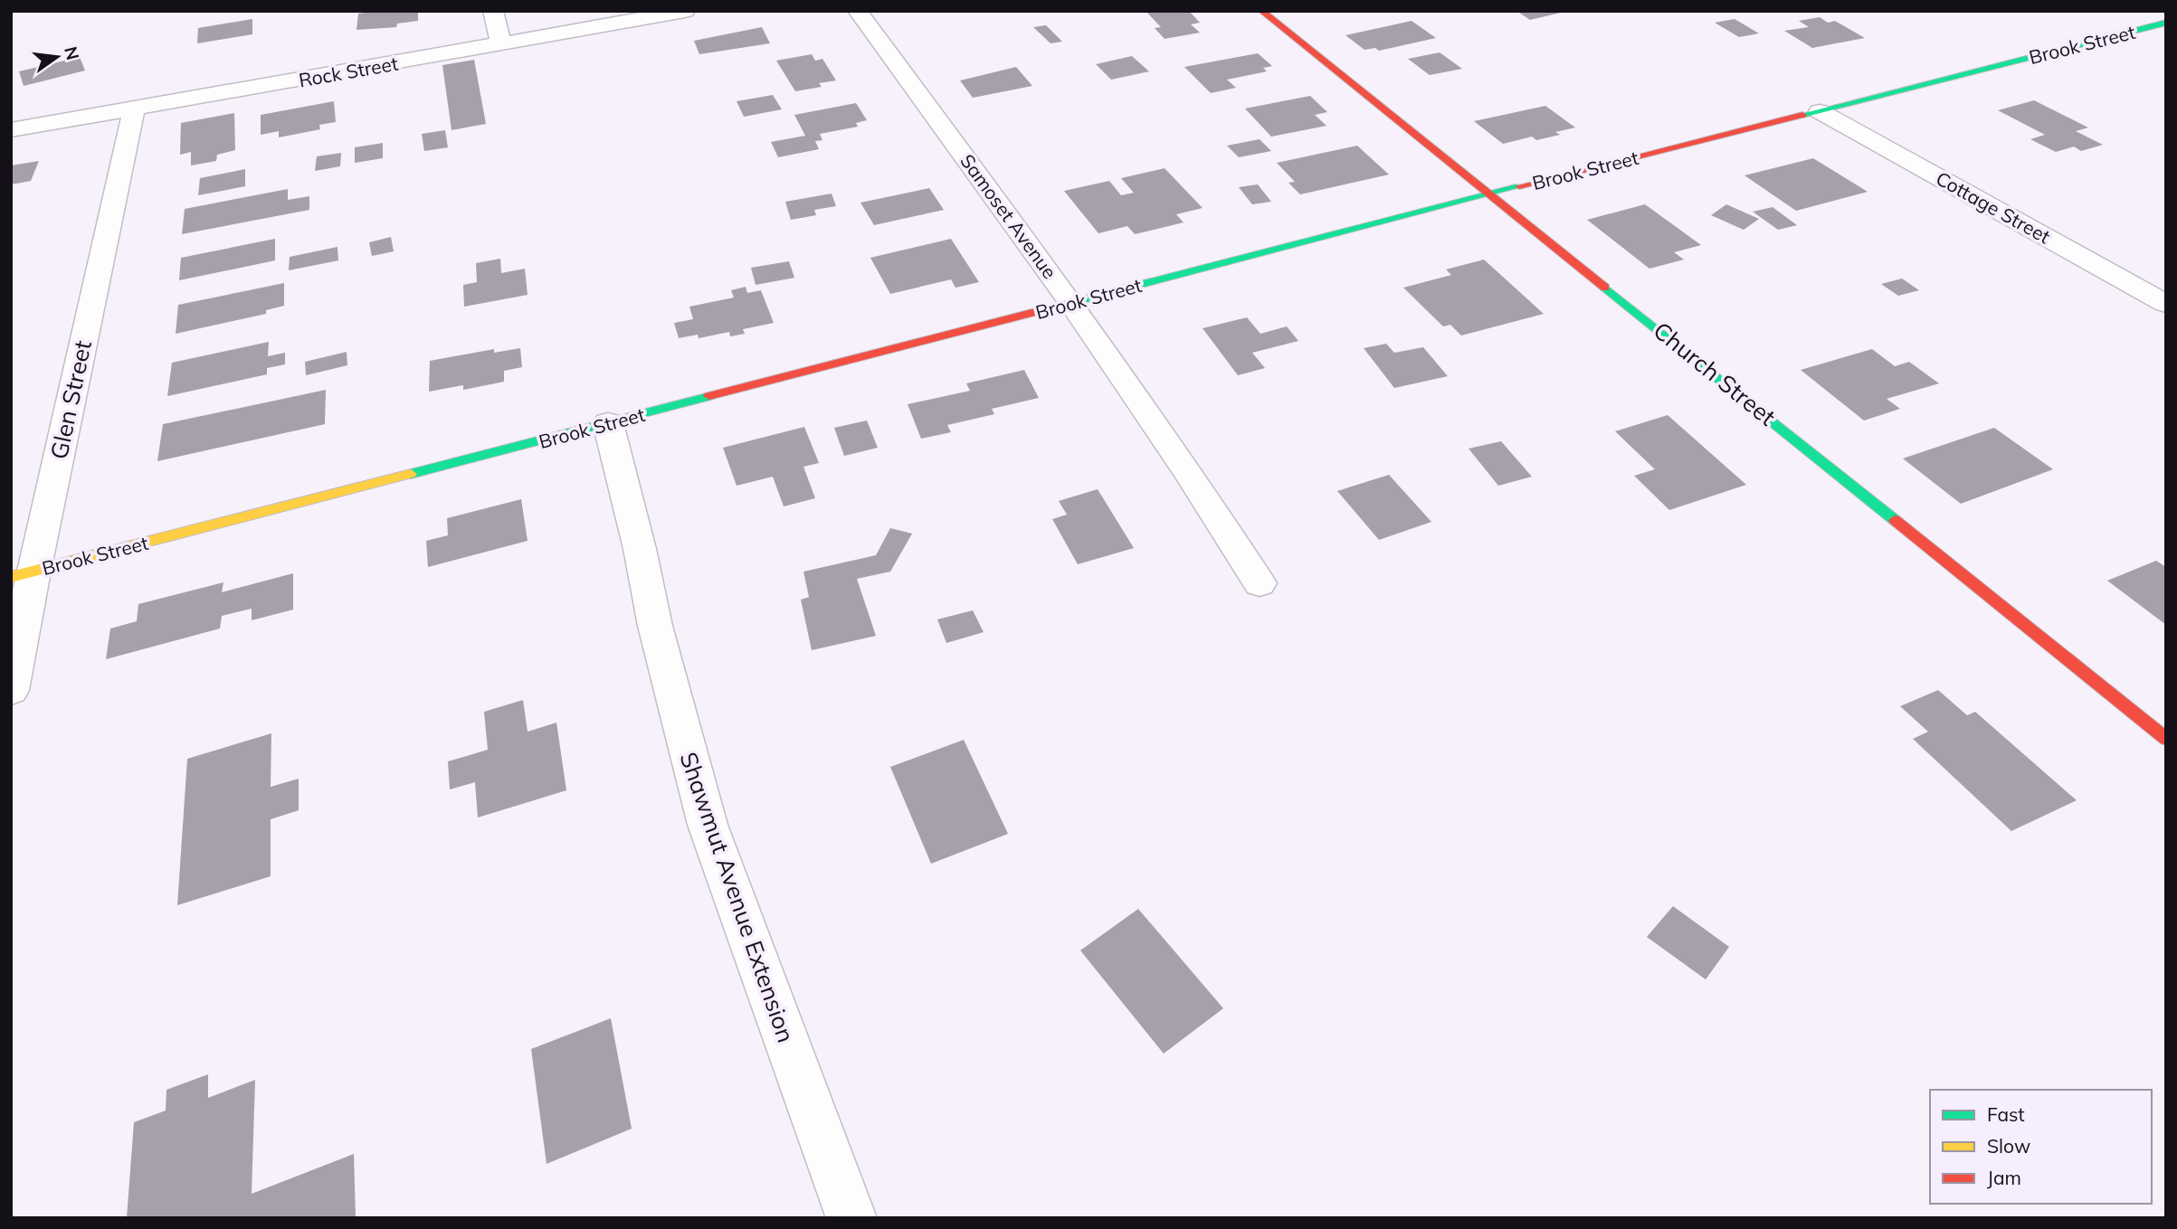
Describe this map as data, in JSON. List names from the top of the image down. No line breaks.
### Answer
{"streets":{"street":["Brook Street","Rock Street","Cottage Street","Samoset Avenue","Church Street","Glen Street","Shawmut Avenue Extension"]},"crossings":[["Brook Street","Cottage Street"],["Brook Street","Samoset Avenue"],["Brook Street","Church Street"],["Brook Street","Glen Street"],["Brook Street","Shawmut Avenue Extension"],["Rock Street","Glen Street"]],"legend":["Fast","Slow","Jam"],"north":"right"}
